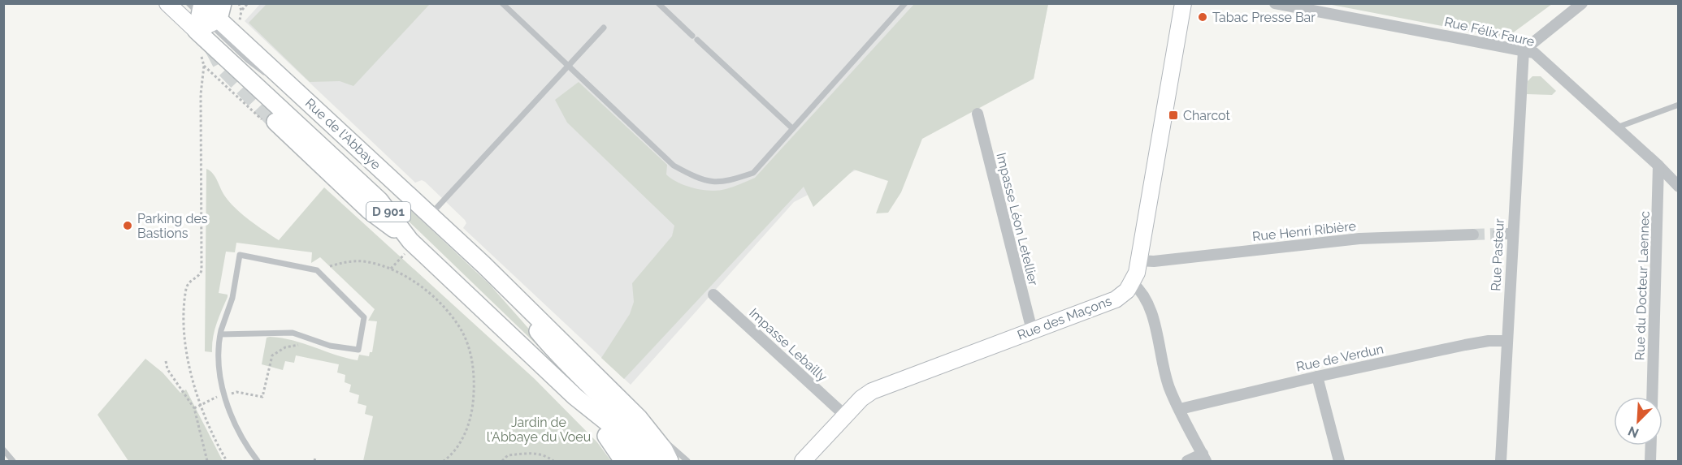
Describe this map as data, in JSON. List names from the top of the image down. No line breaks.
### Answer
{"streets":{"main road":["Rue de l'Abbaye","D 901","Rue des Maçons"],"street":["Rue Félix Faure","Impasse Léon Letellier","Rue Henri Ribière","Rue Pasteur","Rue du Docteur Laennec","Impasse Lebailly","Rue de Verdun"]},"crossings":[["Rue Félix Faure","Rue Pasteur"],["Rue Félix Faure","Rue du Docteur Laennec"],["Impasse Léon Letellier","Rue des Maçons"],["Rue Pasteur","Rue de Verdun"],["Rue des Maçons","Impasse Lebailly"]],"parks":["Jardin de l'Abbaye du Voeu"],"places":{"other":["Tabac Presse Bar","Parking des Bastions"],"transit":["Charcot"]},"north":"bottom left"}
